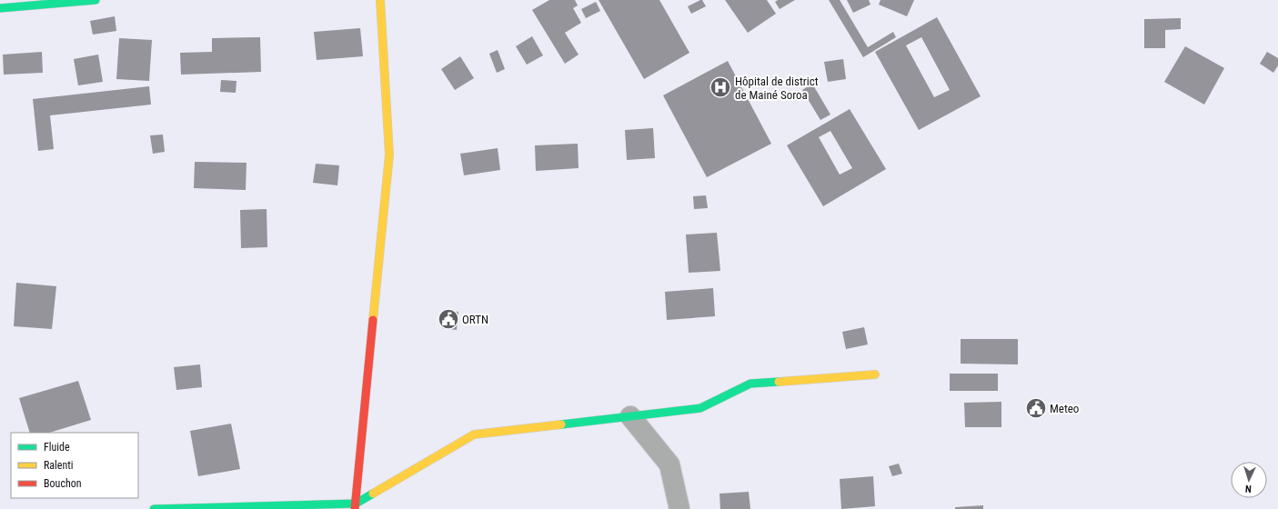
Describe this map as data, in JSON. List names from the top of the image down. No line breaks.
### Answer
{"places":{"hospital":["Hôpital de district de Mainé Soroa"],"public building":["ORTN","Meteo"]},"legend":["Fluide","Ralenti","Bouchon"],"north":"bottom"}
